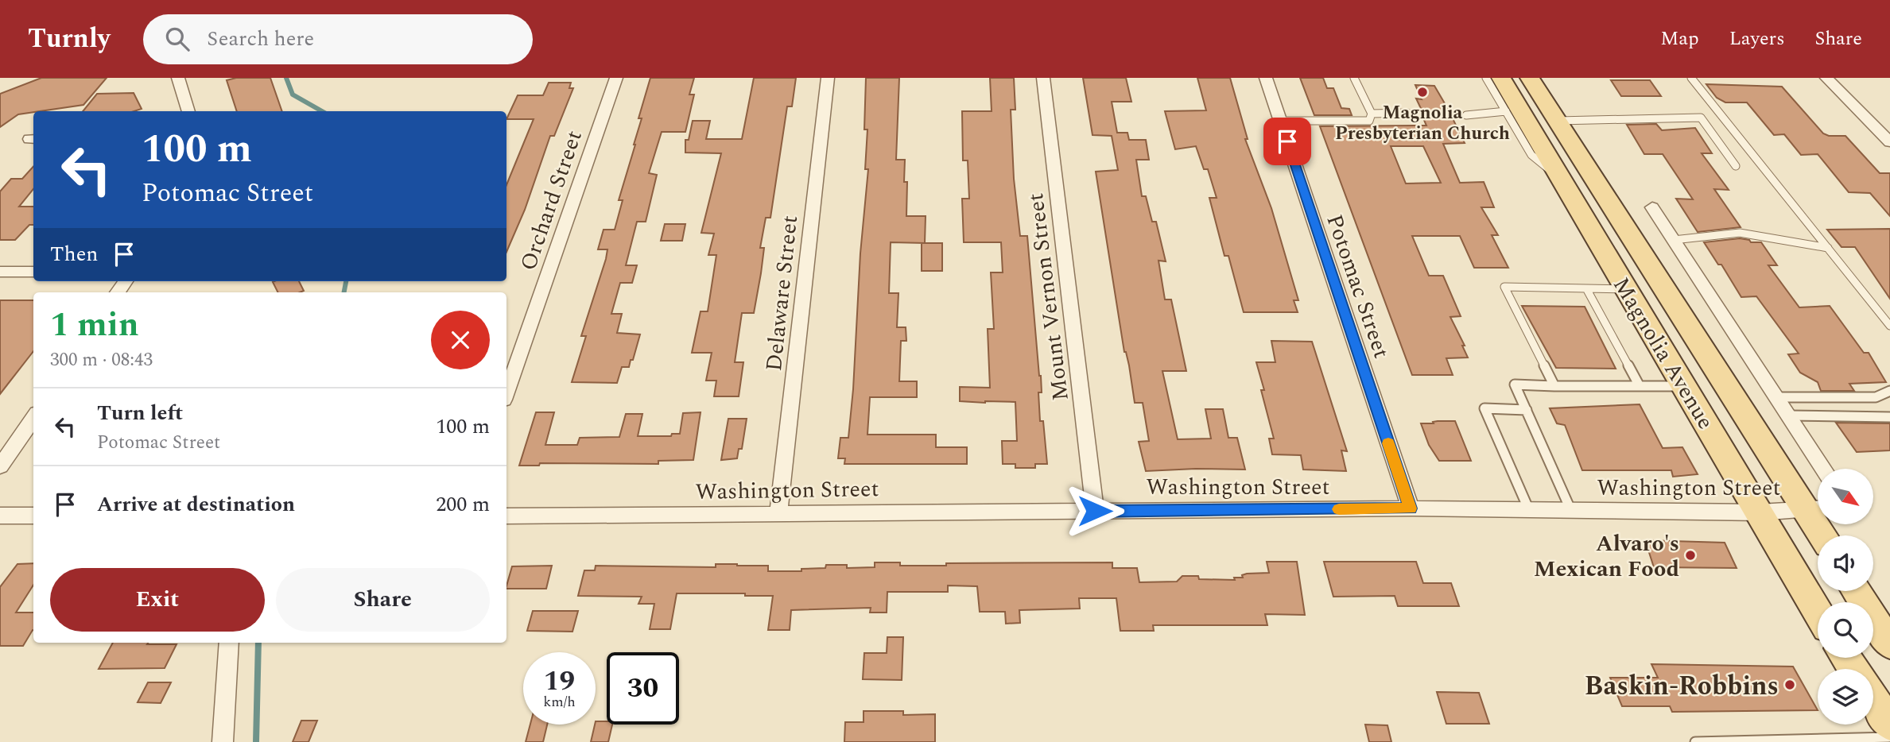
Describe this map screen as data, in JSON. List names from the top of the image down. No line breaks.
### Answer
{"streets":{"main road":["Magnolia Avenue"],"street":["Orchard Street","Potomac Street","Delaware Street","Mount Vernon Street","Washington Street"]},"crossings":[["Potomac Street","Washington Street"],["Delaware Street","Washington Street"],["Mount Vernon Street","Washington Street"],["Magnolia Avenue","Washington Street"]],"places":["Magnolia Presbyterian Church","Alvaro's Mexican Food","Baskin-Robbins"],"north":"bottom right","page":{"header":"Turnly","search":"Search here","nav":["Map","Layers","Share"],"turn":["100 m","Potomac Street"],"then":"Then","heading":["1 min","300 m · 08:43"],"list":[{"name":"Turn left","note":"Potomac Street","value":"100 m"},{"name":"Arrive at destination","value":"200 m"}],"buttons":["Exit","Share"],"speed":"19 km/h","limit":"30"}}
